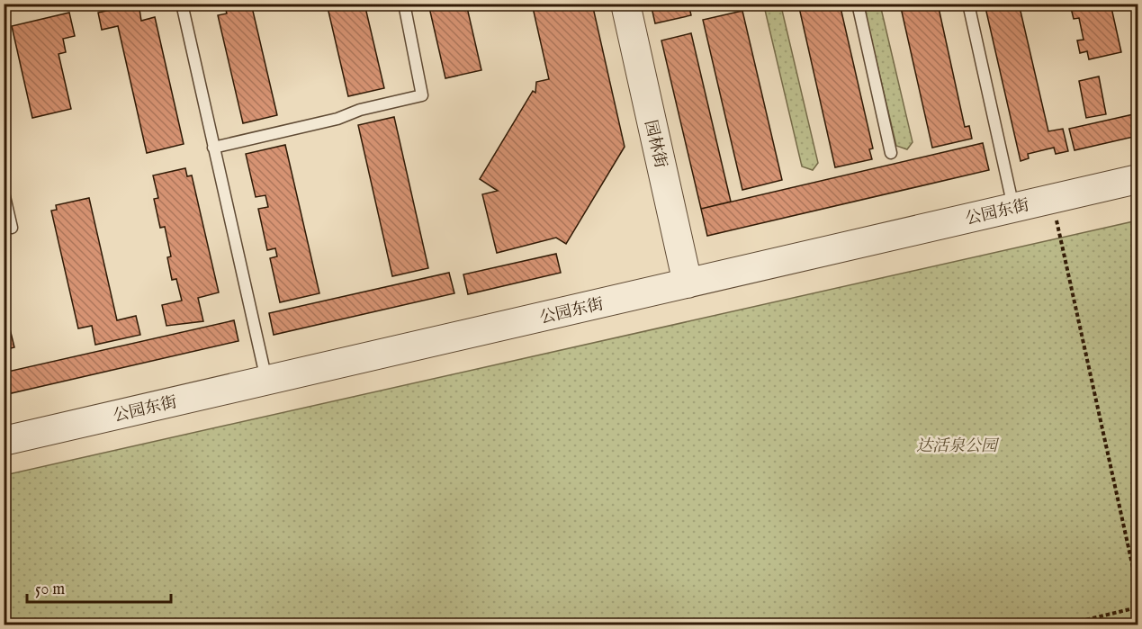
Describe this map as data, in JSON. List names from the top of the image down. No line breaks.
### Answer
{"streets":{"street":["园林街","公园东街"]},"crossings":[["园林街","公园东街"]],"parks":["达活泉公园"],"scale_bar":"50 m"}
